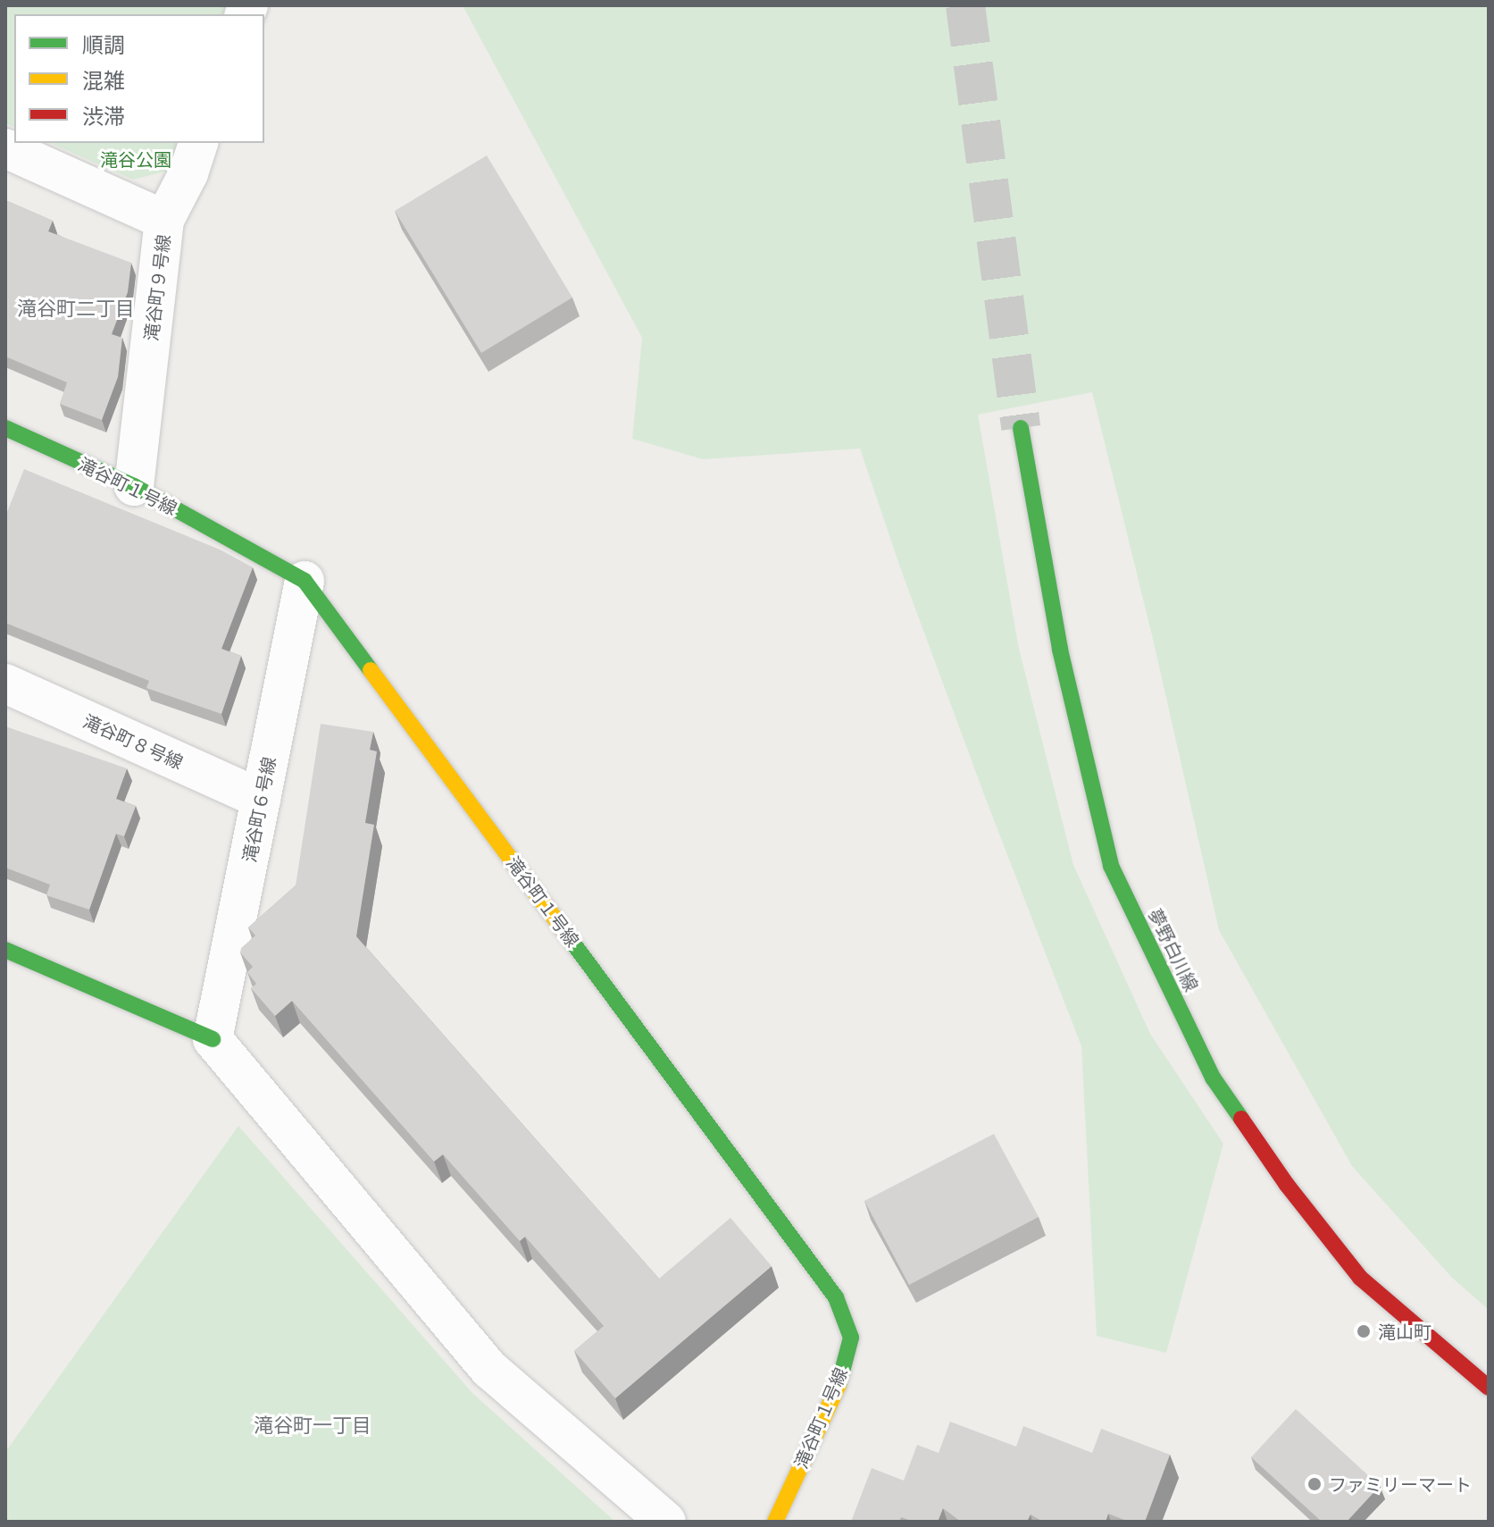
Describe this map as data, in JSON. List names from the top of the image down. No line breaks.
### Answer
{"streets":{"street":["滝谷町９号線","滝谷町１号線","滝谷町８号線","滝谷町６号線","夢野白川線"]},"crossings":[["滝谷町９号線","滝谷町１号線"],["滝谷町１号線","滝谷町６号線"],["滝谷町８号線","滝谷町６号線"]],"districts":["滝谷町二丁目","滝谷町一丁目"],"parks":["滝谷公園"],"places":["滝山町","ファミリーマート"],"legend":["順調","混雑","渋滞"]}
